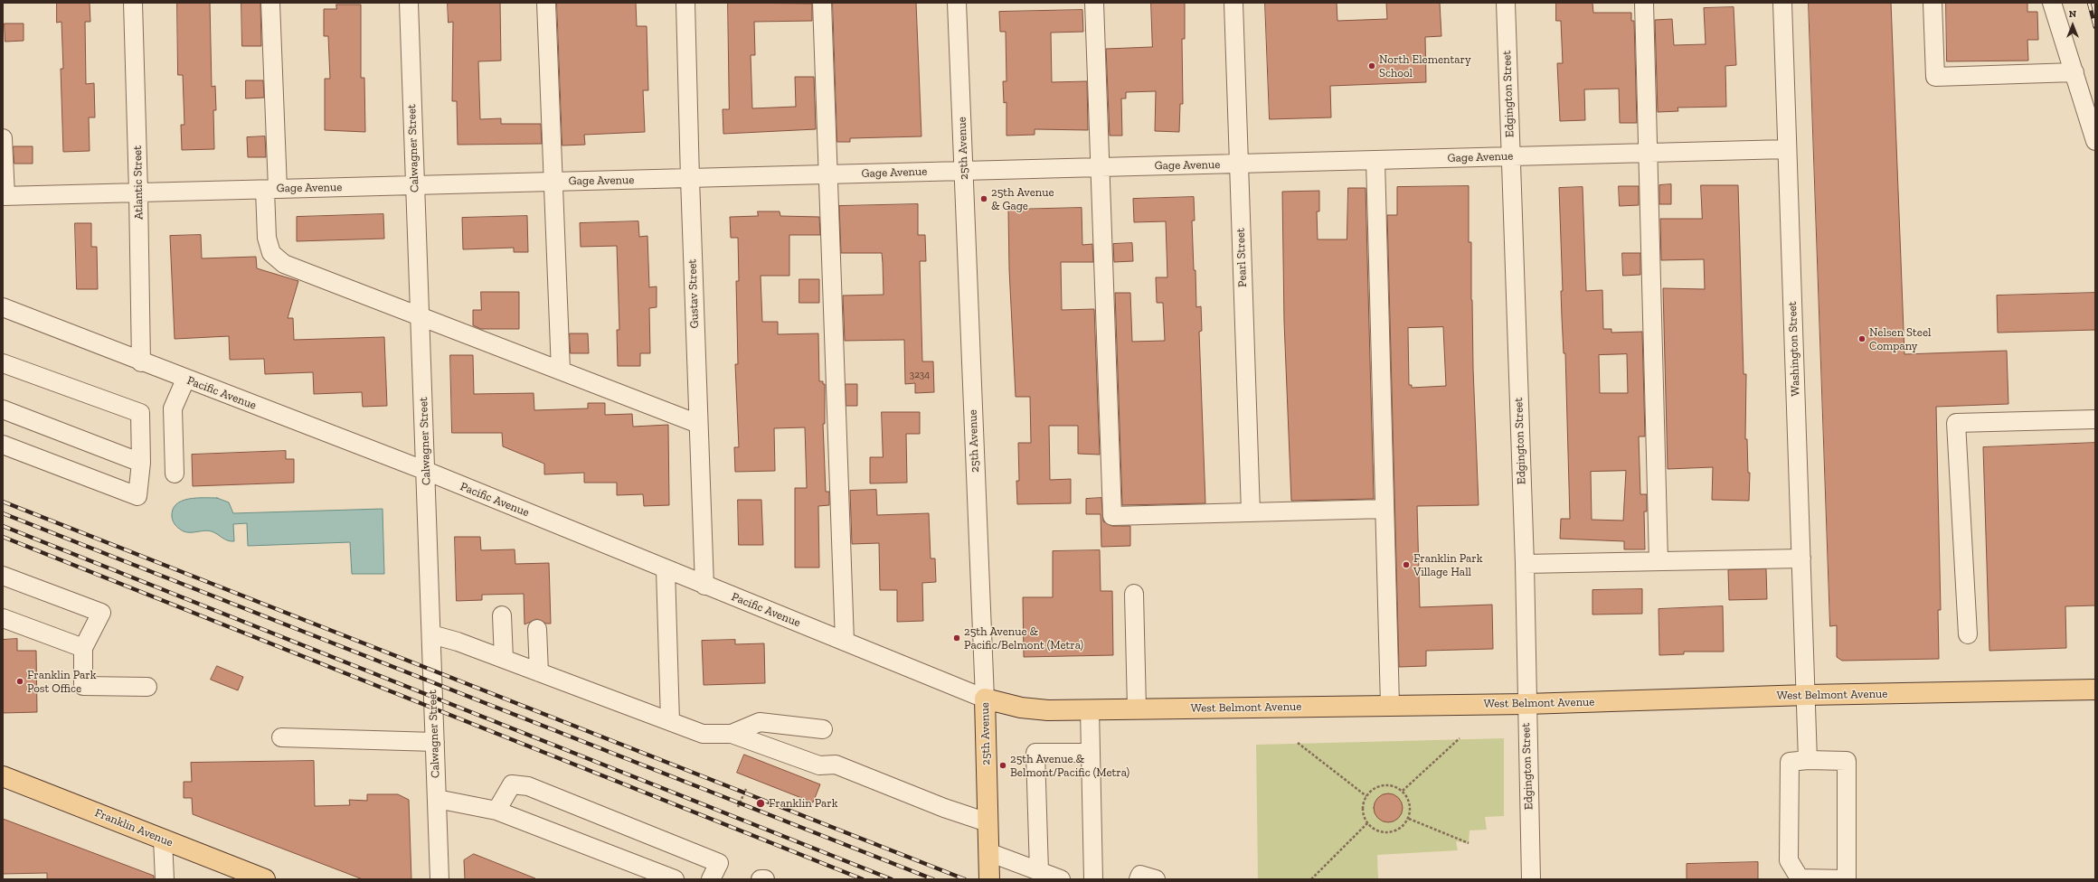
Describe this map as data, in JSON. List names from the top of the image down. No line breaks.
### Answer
{"streets":{"main road":["25th Avenue","West Belmont Avenue","Franklin Avenue"],"street":["Edgington Street","Calwagner Street","Gage Avenue","Atlantic Street","Pearl Street","Gustav Street","Washington Street","Pacific Avenue"]},"crossings":[["Edgington Street","Gage Avenue"],["Edgington Street","West Belmont Avenue"],["Calwagner Street","Gage Avenue"],["Calwagner Street","Pacific Avenue"],["25th Avenue","Gage Avenue"],["25th Avenue","Pacific Avenue"],["25th Avenue","West Belmont Avenue"],["Gage Avenue","Atlantic Street"],["Gage Avenue","Pearl Street"],["Gage Avenue","Gustav Street"],["Gage Avenue","Washington Street"],["Atlantic Street","Pacific Avenue"],["Gustav Street","Pacific Avenue"],["Washington Street","West Belmont Avenue"],["Pacific Avenue","West Belmont Avenue"]],"places":["North Elementary School","25th Avenue & Gage","Nelsen Steel Company","Franklin Park Village Hall","25th Avenue & Pacific/Belmont (Metra)","Franklin Park Post Office","25th Avenue & Belmont/Pacific (Metra)","Franklin Park"],"house_numbers":["3234"],"north":"top"}
